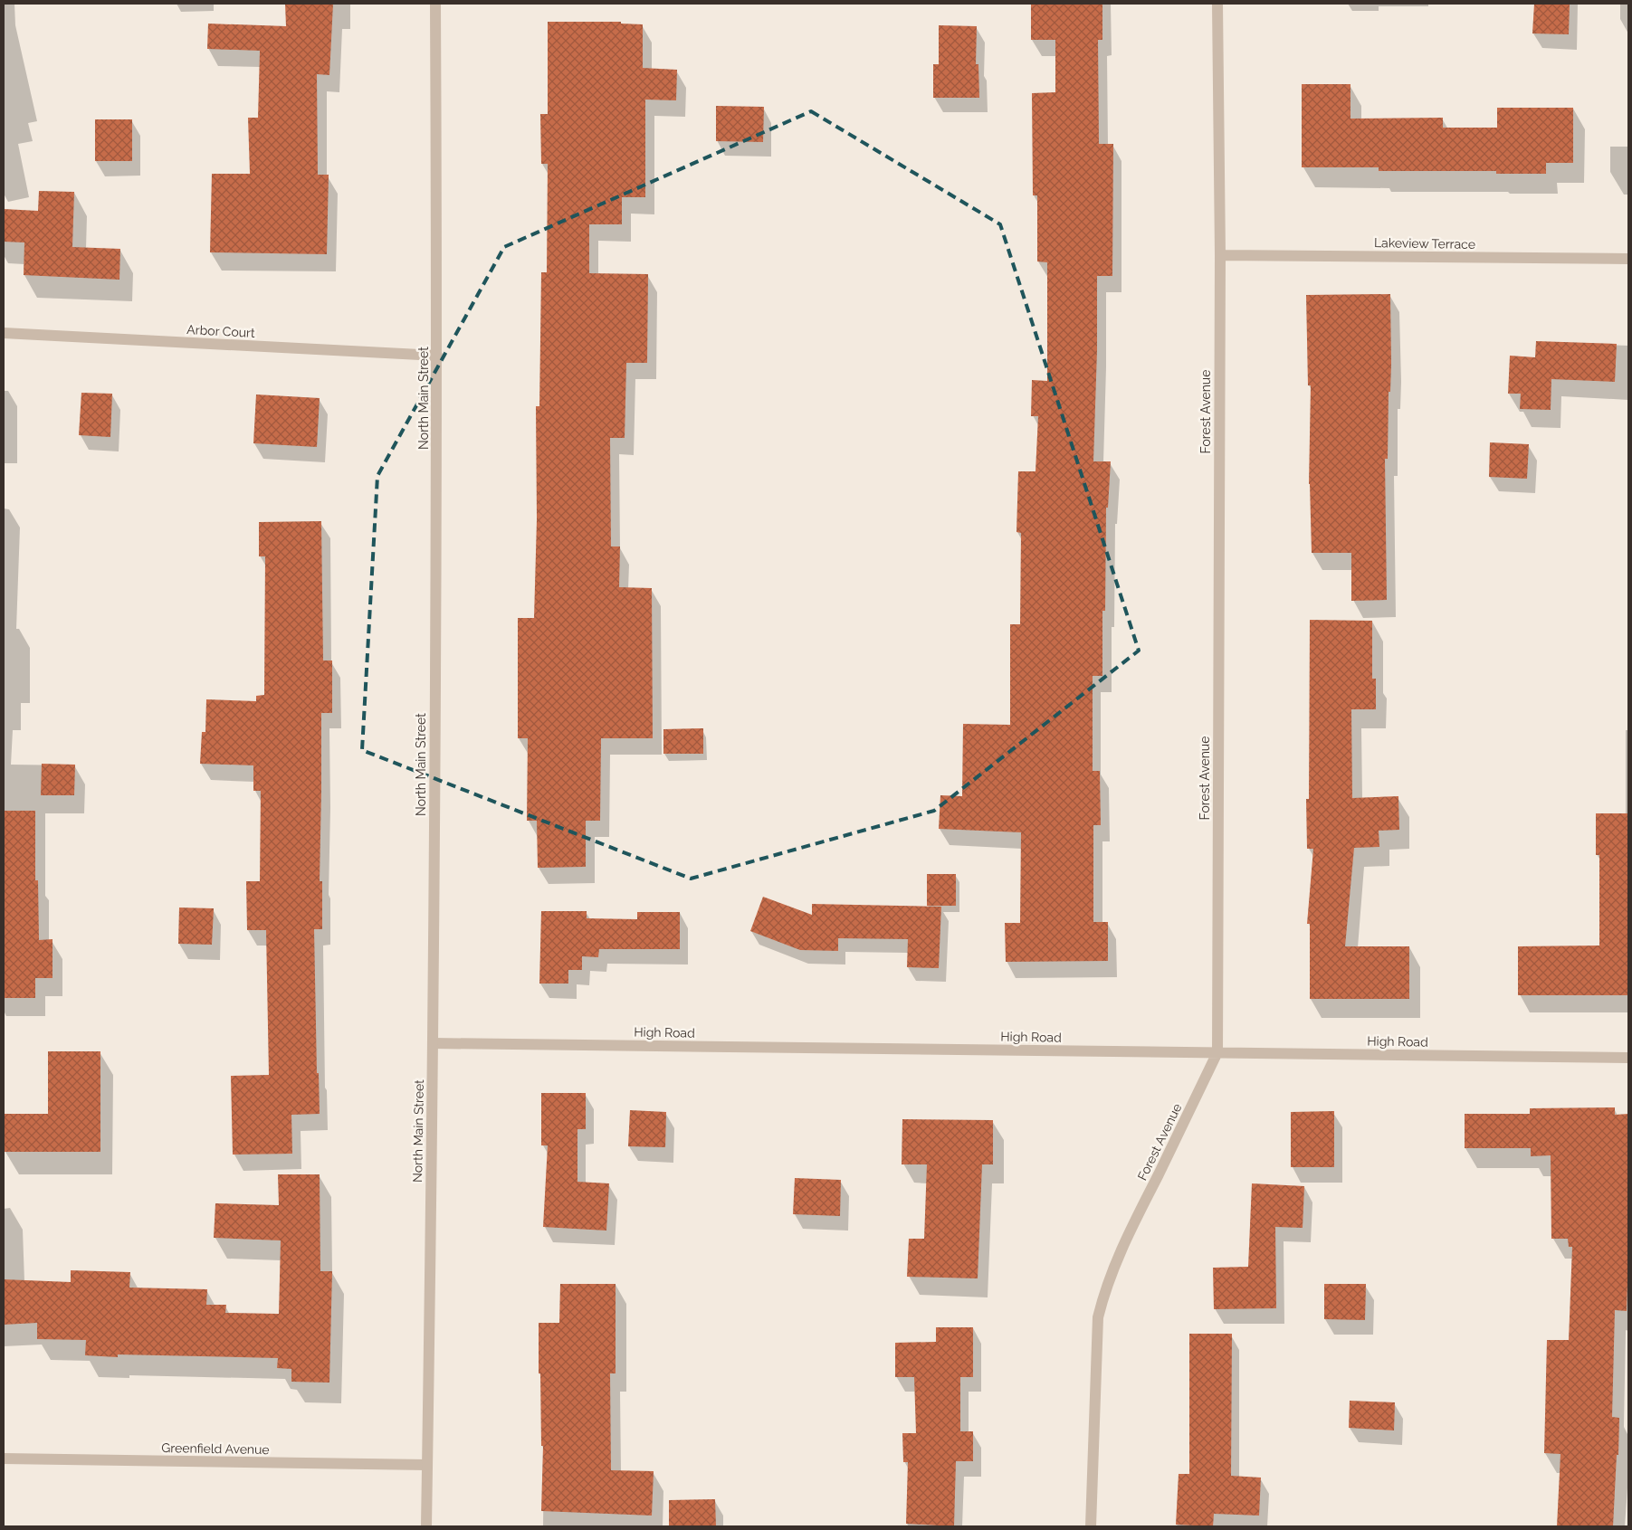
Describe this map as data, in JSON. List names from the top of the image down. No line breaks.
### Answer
{"streets":{"street":["Lakeview Terrace","Arbor Court","North Main Street","Forest Avenue","High Road","Greenfield Avenue"]},"crossings":[["Lakeview Terrace","Forest Avenue"],["Arbor Court","North Main Street"],["North Main Street","High Road"],["North Main Street","Greenfield Avenue"],["Forest Avenue","High Road"]]}
